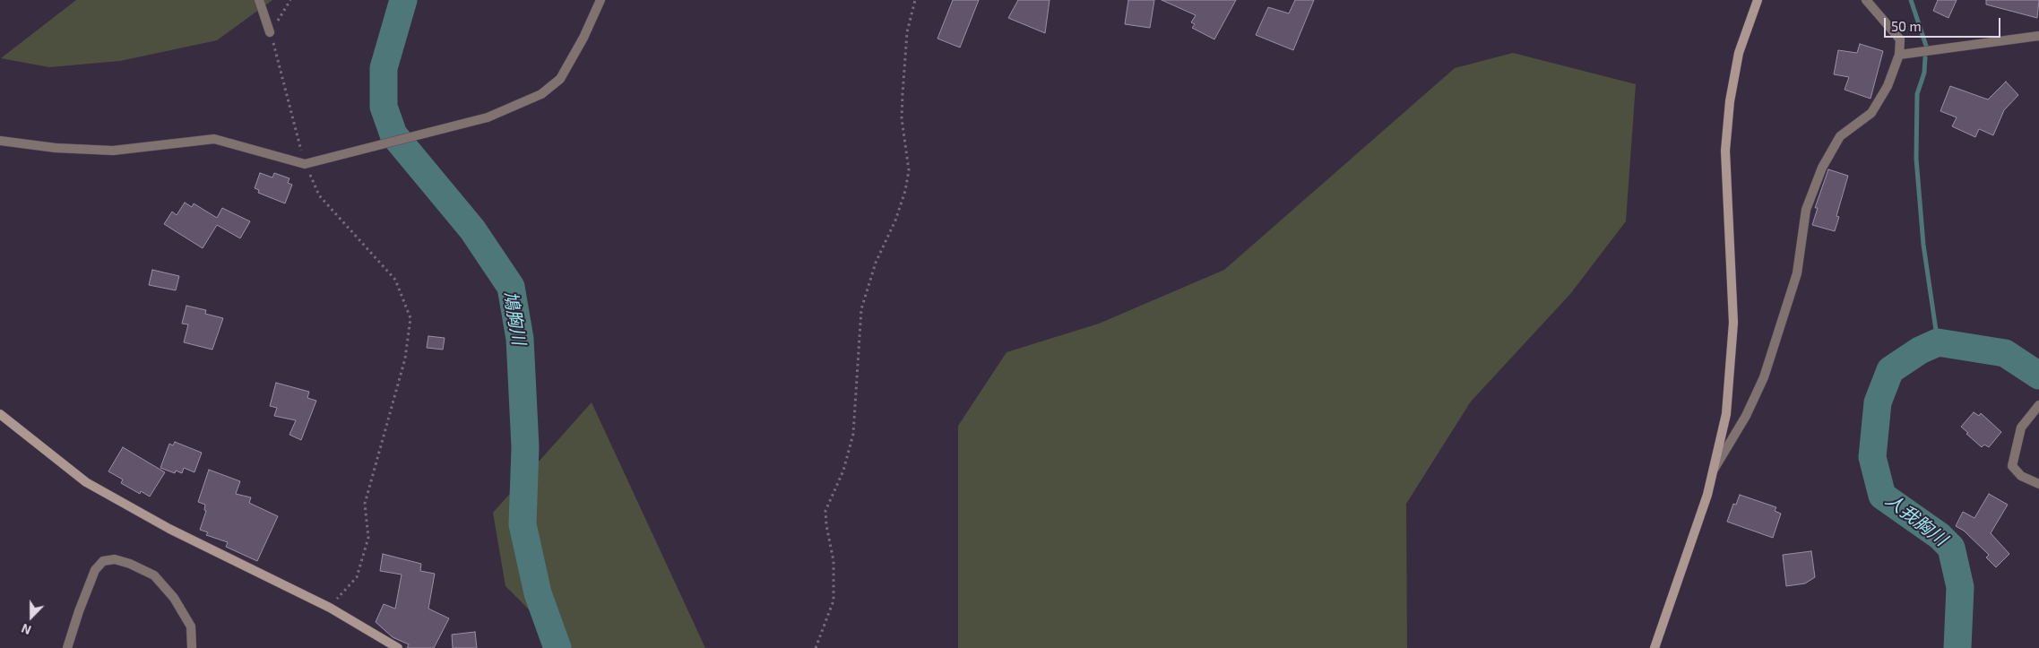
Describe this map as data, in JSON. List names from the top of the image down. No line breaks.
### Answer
{"water":["鳩胸川","人我胸川"],"scale_bar":"50 m","north":"bottom"}
